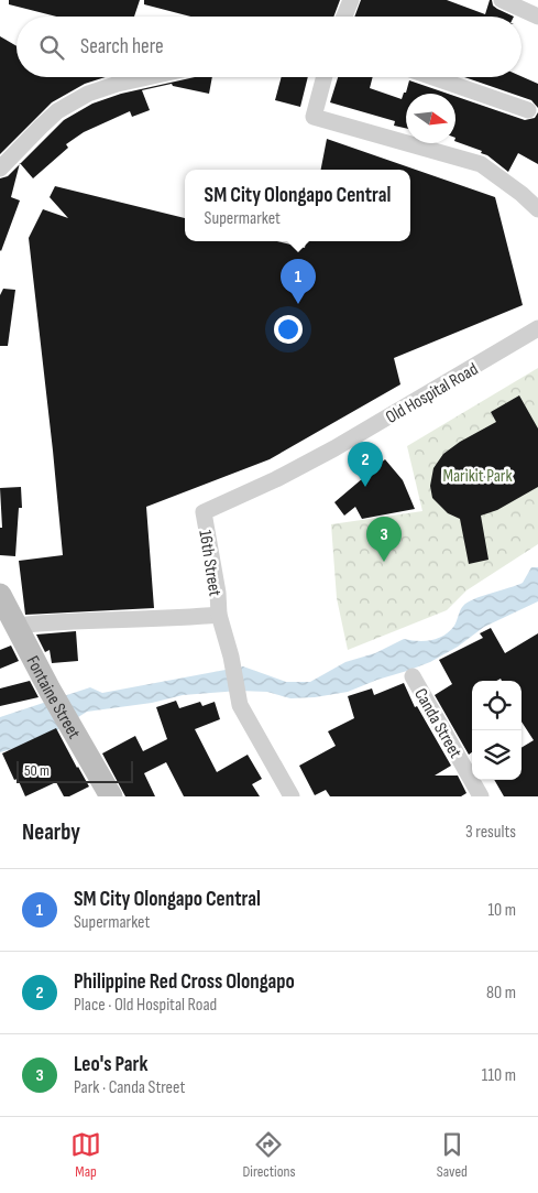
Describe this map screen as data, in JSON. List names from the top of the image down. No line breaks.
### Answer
{"streets":{"street":["Old Hospital Road","16th Street","Fontaine Street","Canda Street"]},"crossings":[["Old Hospital Road","16th Street"]],"parks":["Marikit Park"],"scale_bar":"50 m","north":"right","page":{"search":"Search here","popup":["SM City Olongapo Central","Supermarket"],"pins":["1","2","3"],"scale":"50 m","heading":["Nearby","3 results"],"list":[{"mark":"1","name":"SM City Olongapo Central","note":"Supermarket","value":"10 m"},{"mark":"2","name":"Philippine Red Cross Olongapo","note":"Place · Old Hospital Road","value":"80 m"},{"mark":"3","name":"Leo's Park","note":"Park · Canda Street","value":"110 m"}],"nav":["Map","Directions","Saved"]}}
